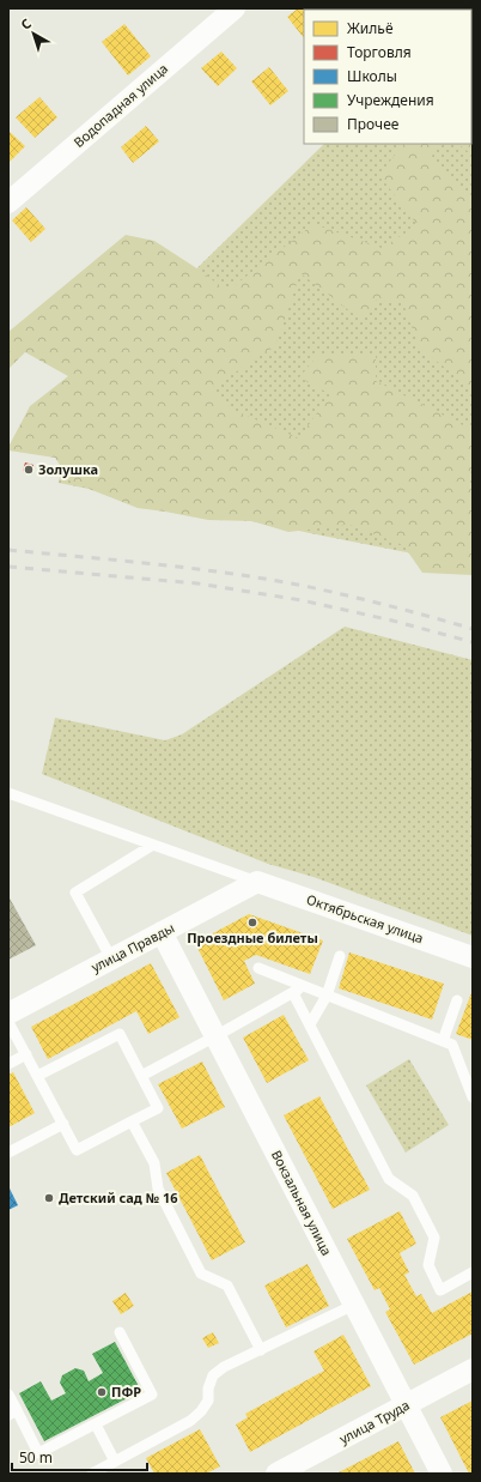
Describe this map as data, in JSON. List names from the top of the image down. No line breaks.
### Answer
{"streets":{"street":["Водопадная улица","Октябрьская улица","улица Правды","Вокзальная улица","улица Труда"]},"crossings":[["Октябрьская улица","улица Правды"],["улица Правды","Вокзальная улица"],["Вокзальная улица","улица Труда"]],"places":["Золушка","Проездные билеты","Детский сад № 16","ПФР"],"legend":["Жильё","Торговля","Школы","Учреждения","Прочее"],"scale_bar":"50 m","north":"top left"}
